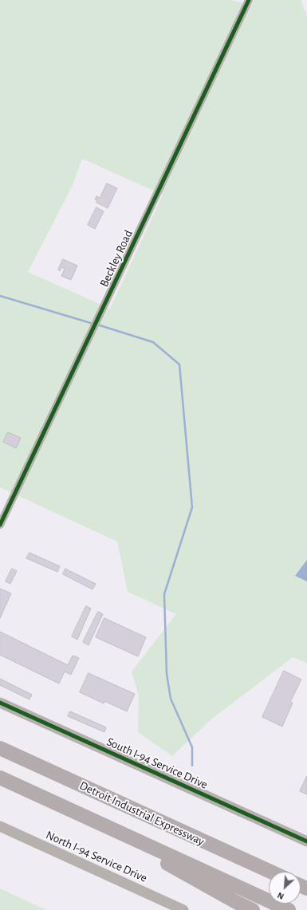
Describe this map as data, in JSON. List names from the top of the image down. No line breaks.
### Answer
{"streets":{"highway":["Detroit Industrial Expressway"],"street":["Beckley Road","South I-94 Service Drive","North I-94 Service Drive"]},"north":"bottom left"}
